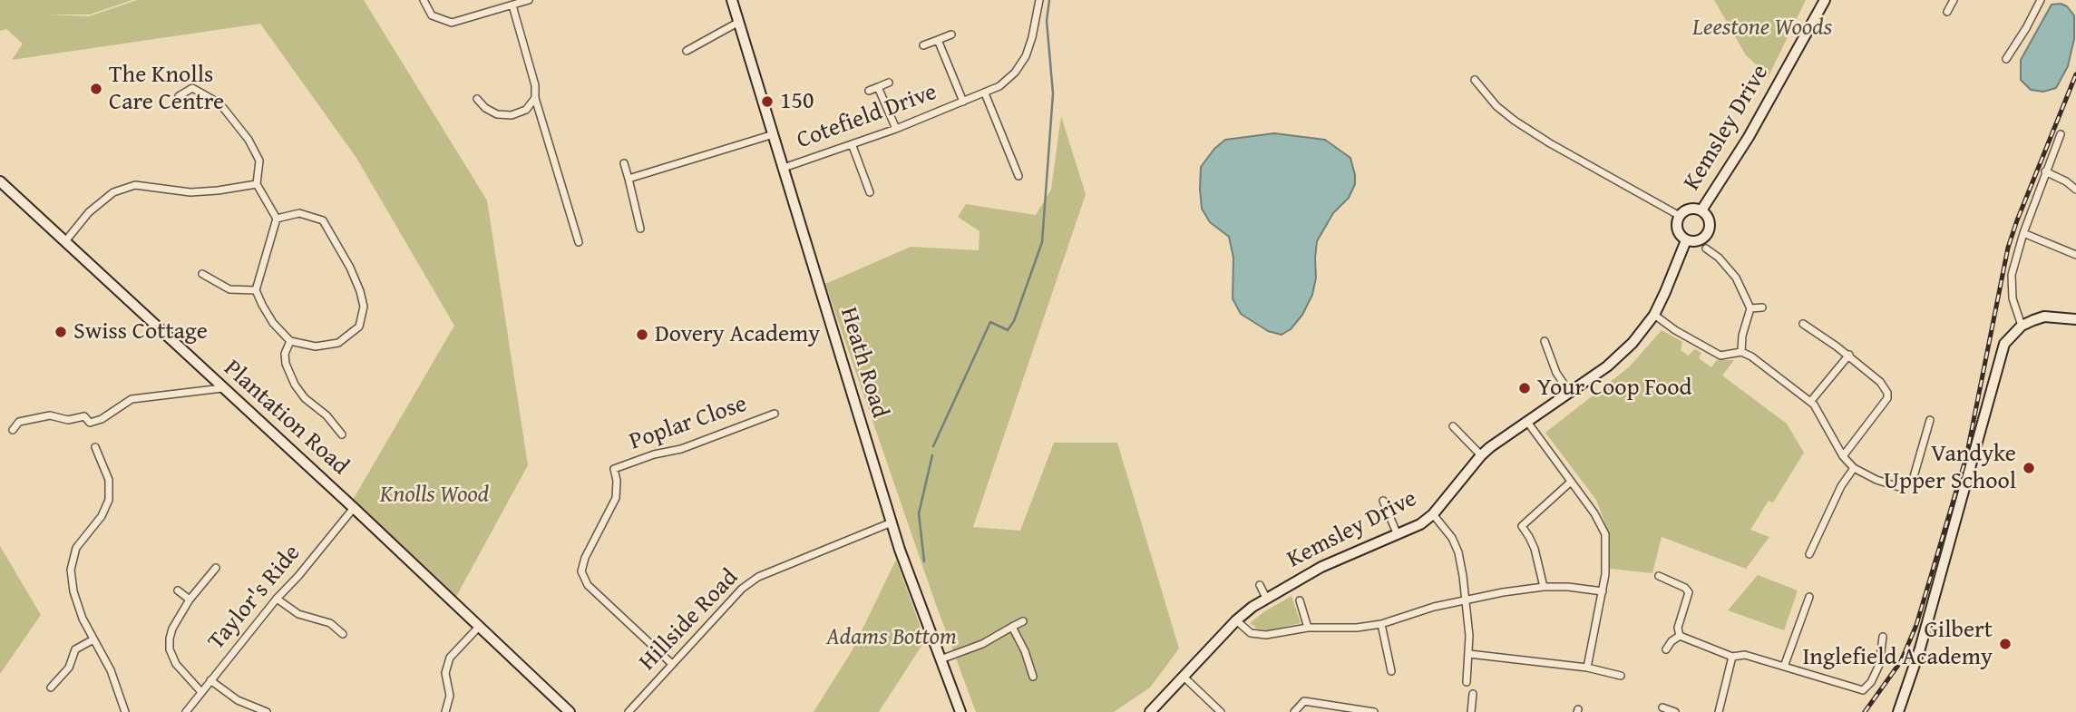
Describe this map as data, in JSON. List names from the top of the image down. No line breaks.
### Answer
{"streets":{"street":["Cotefield Drive","Kemsley Drive","Heath Road","Plantation Road","Poplar Close","Taylor's Ride","Hillside Road"]},"crossings":[["Cotefield Drive","Heath Road"],["Heath Road","Hillside Road"],["Plantation Road","Taylor's Ride"],["Poplar Close","Hillside Road"]],"parks":["Leestone Woods","Knolls Wood","Adams Bottom"],"places":["The Knolls Care Centre","150","Swiss Cottage","Dovery Academy","Your Coop Food","Vandyke Upper School","Gilbert Inglefield Academy"]}
